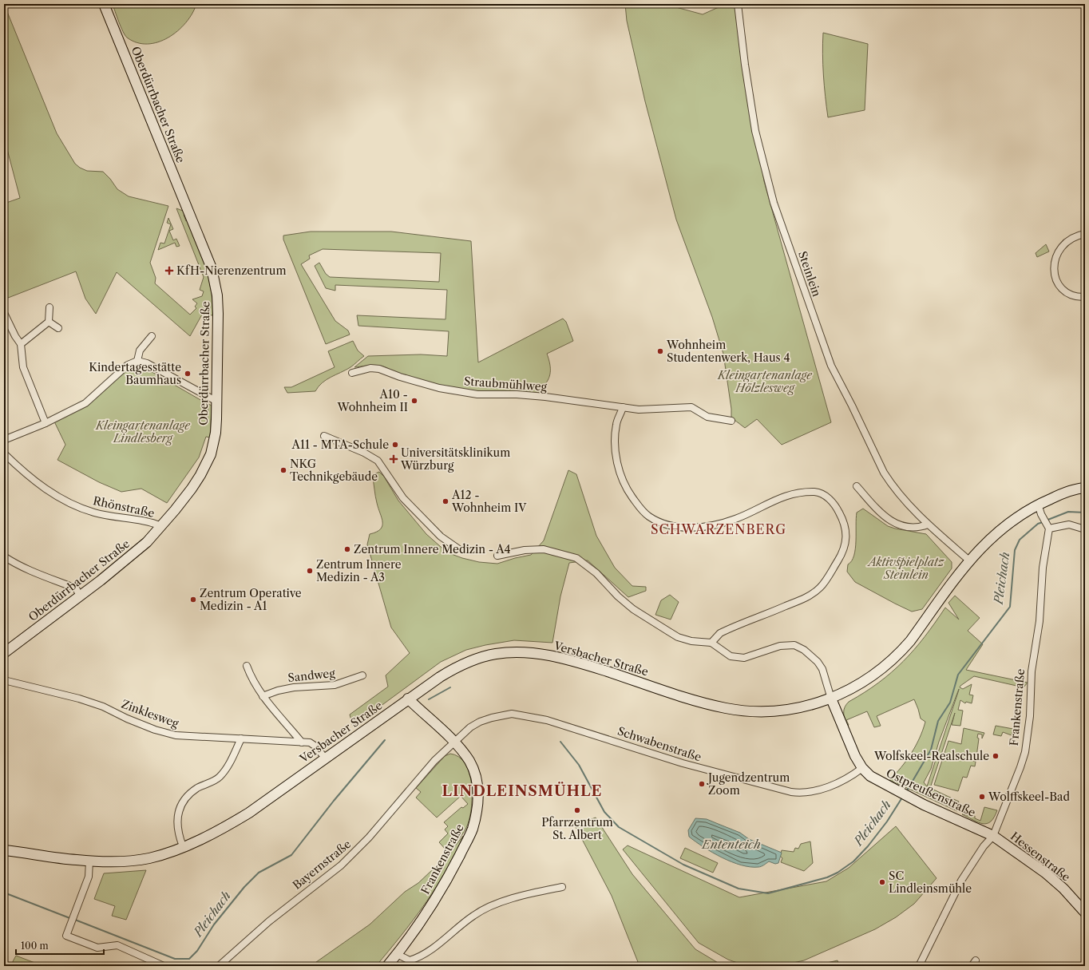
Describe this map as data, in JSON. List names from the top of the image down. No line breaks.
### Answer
{"streets":{"street":["Oberdürrbacher Straße","Steinlein","Straubmühlweg","Rhönstraße","Versbacher Straße","Sandweg","Frankenstraße","Zinklesweg","Schwabenstraße","Ostpreußenstraße","Hessenstraße","Bayernstraße"]},"crossings":[["Oberdürrbacher Straße","Rhönstraße"],["Steinlein","Versbacher Straße"],["Versbacher Straße","Frankenstraße"],["Versbacher Straße","Zinklesweg"],["Versbacher Straße","Ostpreußenstraße"],["Frankenstraße","Schwabenstraße"],["Frankenstraße","Ostpreußenstraße"],["Frankenstraße","Hessenstraße"],["Frankenstraße","Bayernstraße"],["Schwabenstraße","Ostpreußenstraße"],["Schwabenstraße","Bayernstraße"],["Ostpreußenstraße","Hessenstraße"]],"districts":["SCHWARZENBERG","LINDLEINSMÜHLE"],"water":["Pleichach","Ententeich"],"parks":["Kleingartenanlage Hölzlesweg","Kleingartenanlage Lindlesberg","Aktivspielplatz Steinlein"],"places":{"health":["KfH-Nierenzentrum","Universitätsklinikum Würzburg"],"other":["Wohnheim Studentenwerk, Haus 4","Kindertagesstätte Baumhaus","A10 - Wohnheim II","A11 - MTA-Schule","NKG Technikgebäude","A12 - Wohnheim IV","Zentrum Innere Medizin - A4","Zentrum Innere Medizin - A3","Zentrum Operative Medizin - A1","Wolfskeel-Realschule","Jugendzentrum Zoom","Wolffskeel-Bad","Pfarrzentrum St. Albert","SC Lindleinsmühle"]},"scale_bar":"100 m"}
